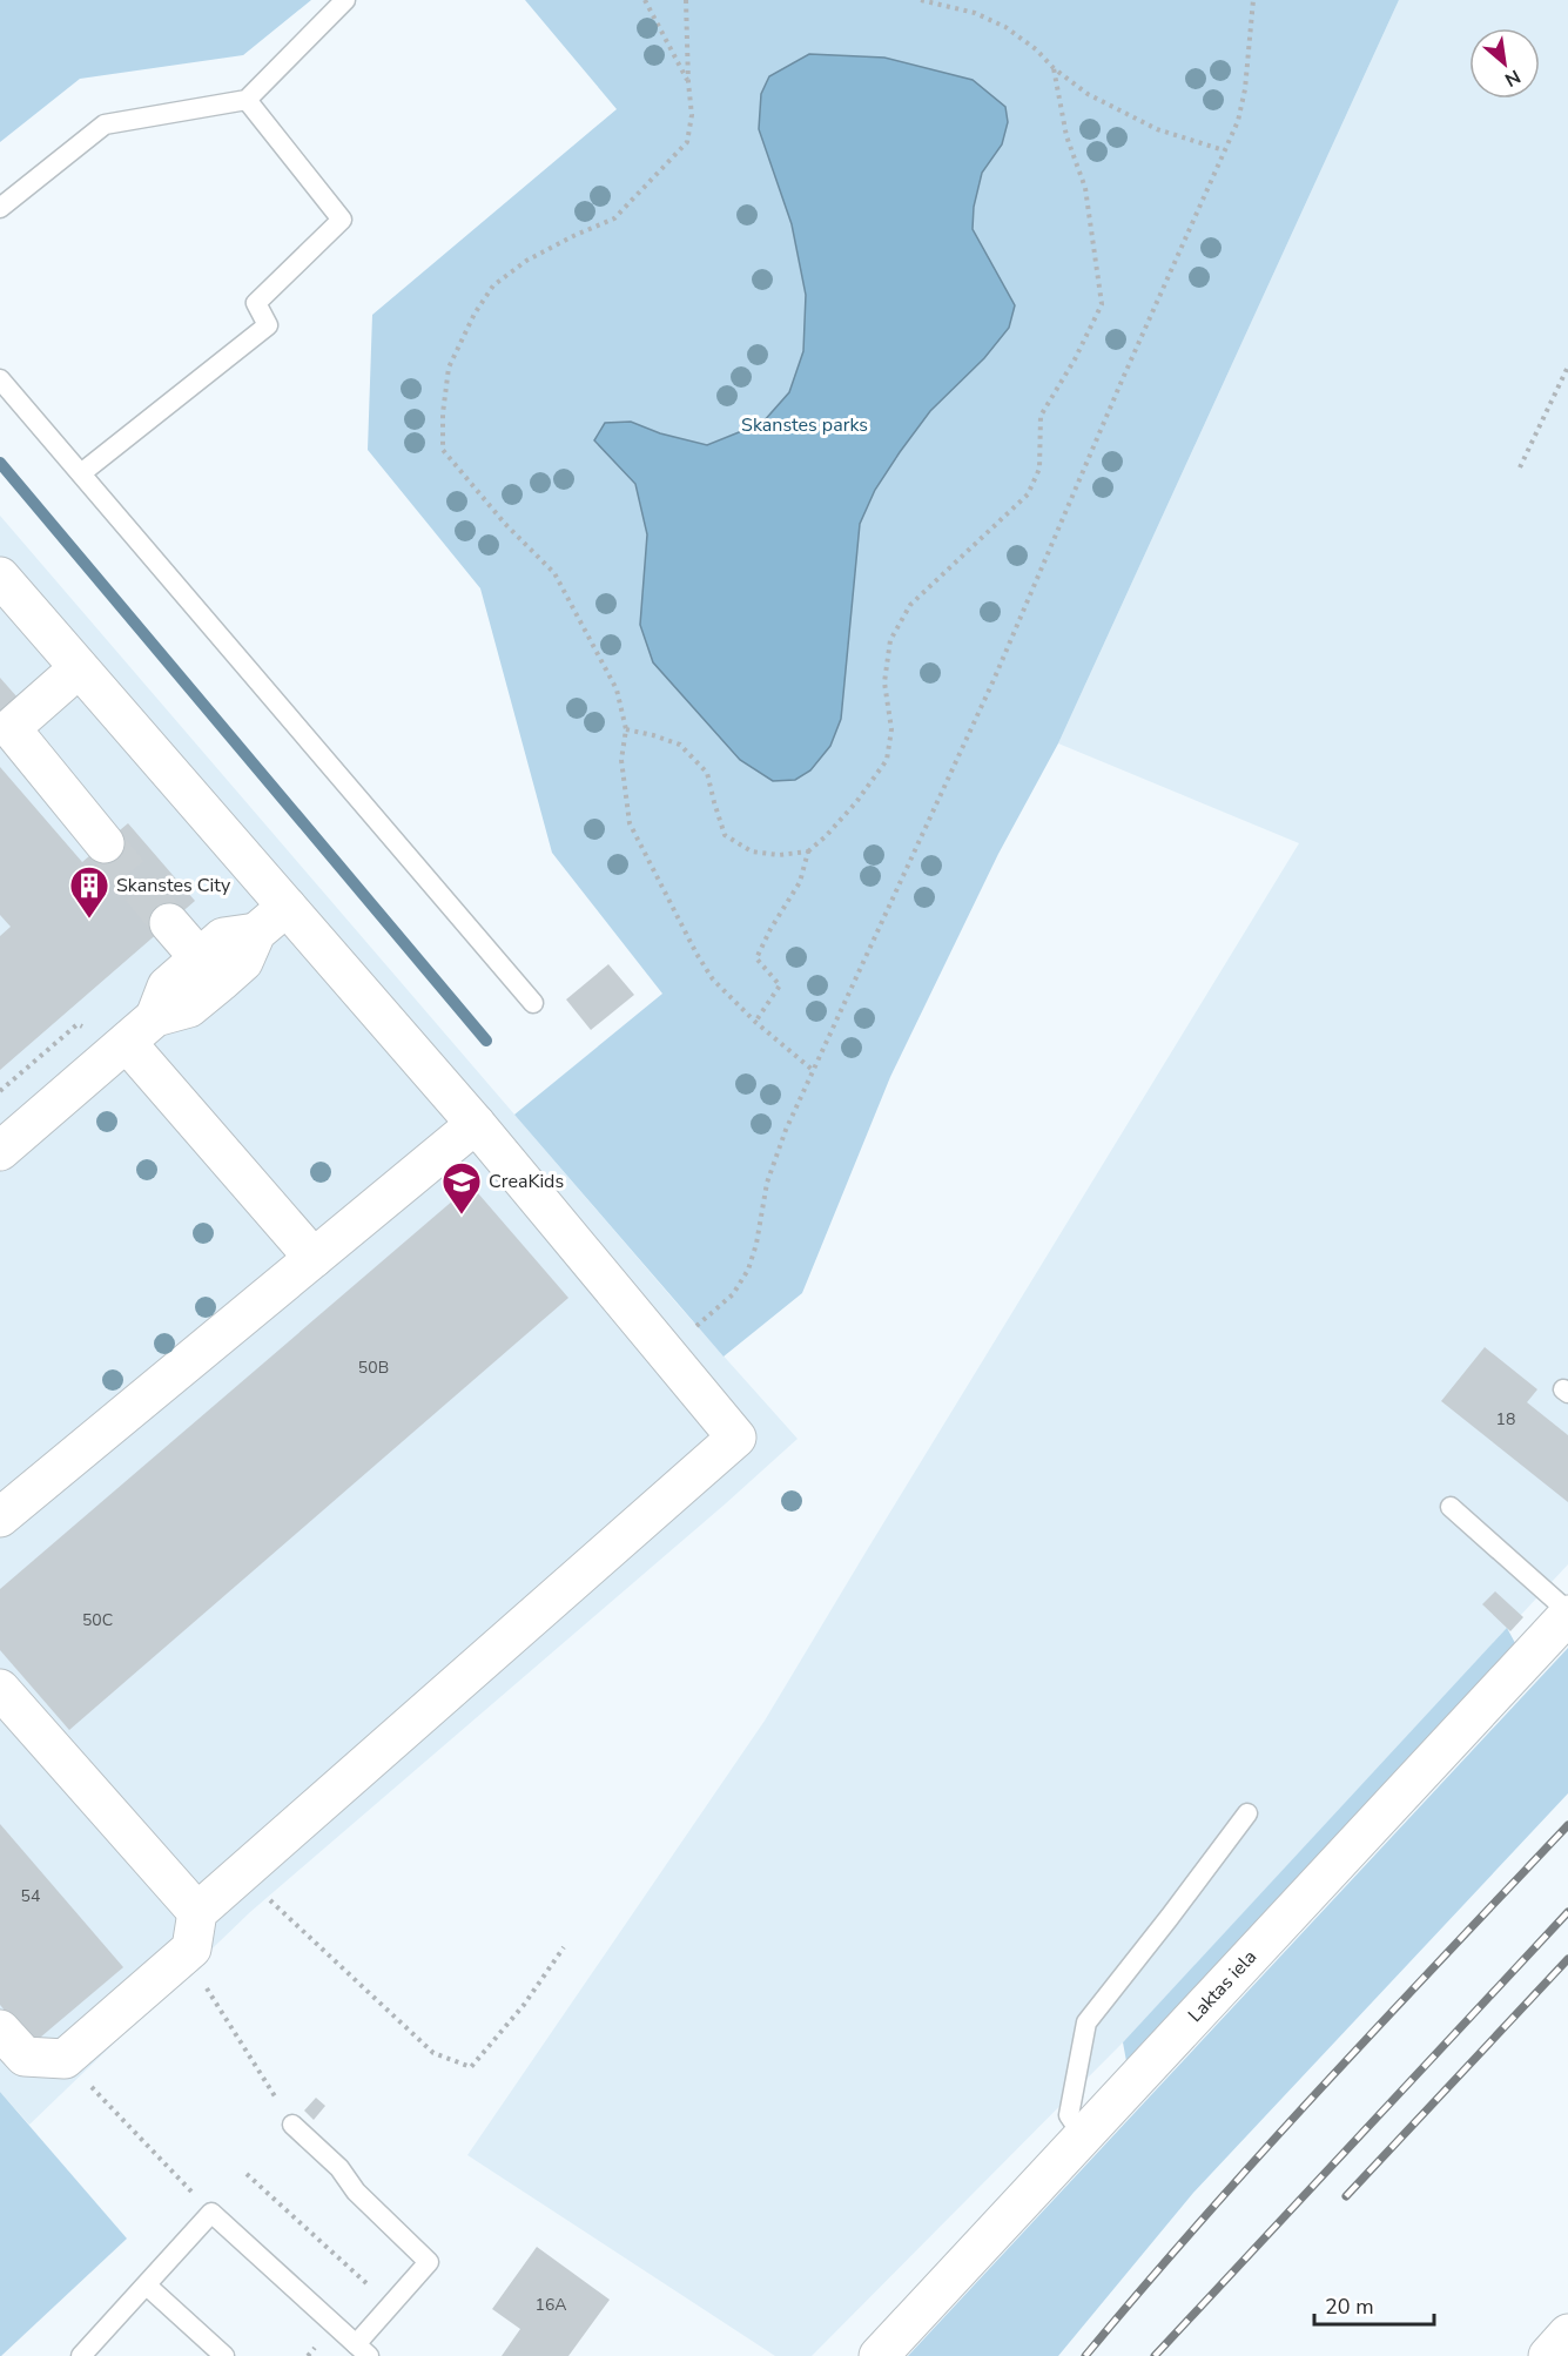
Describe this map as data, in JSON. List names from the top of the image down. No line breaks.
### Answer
{"streets":{"street":["Laktas iela"]},"parks":["Skanstes parks"],"places":{"building":["Skanstes City"],"school or university":["CreaKids"]},"house_numbers":["50B","18","50C","54","16A"],"scale_bar":"20 m","north":"bottom right"}
